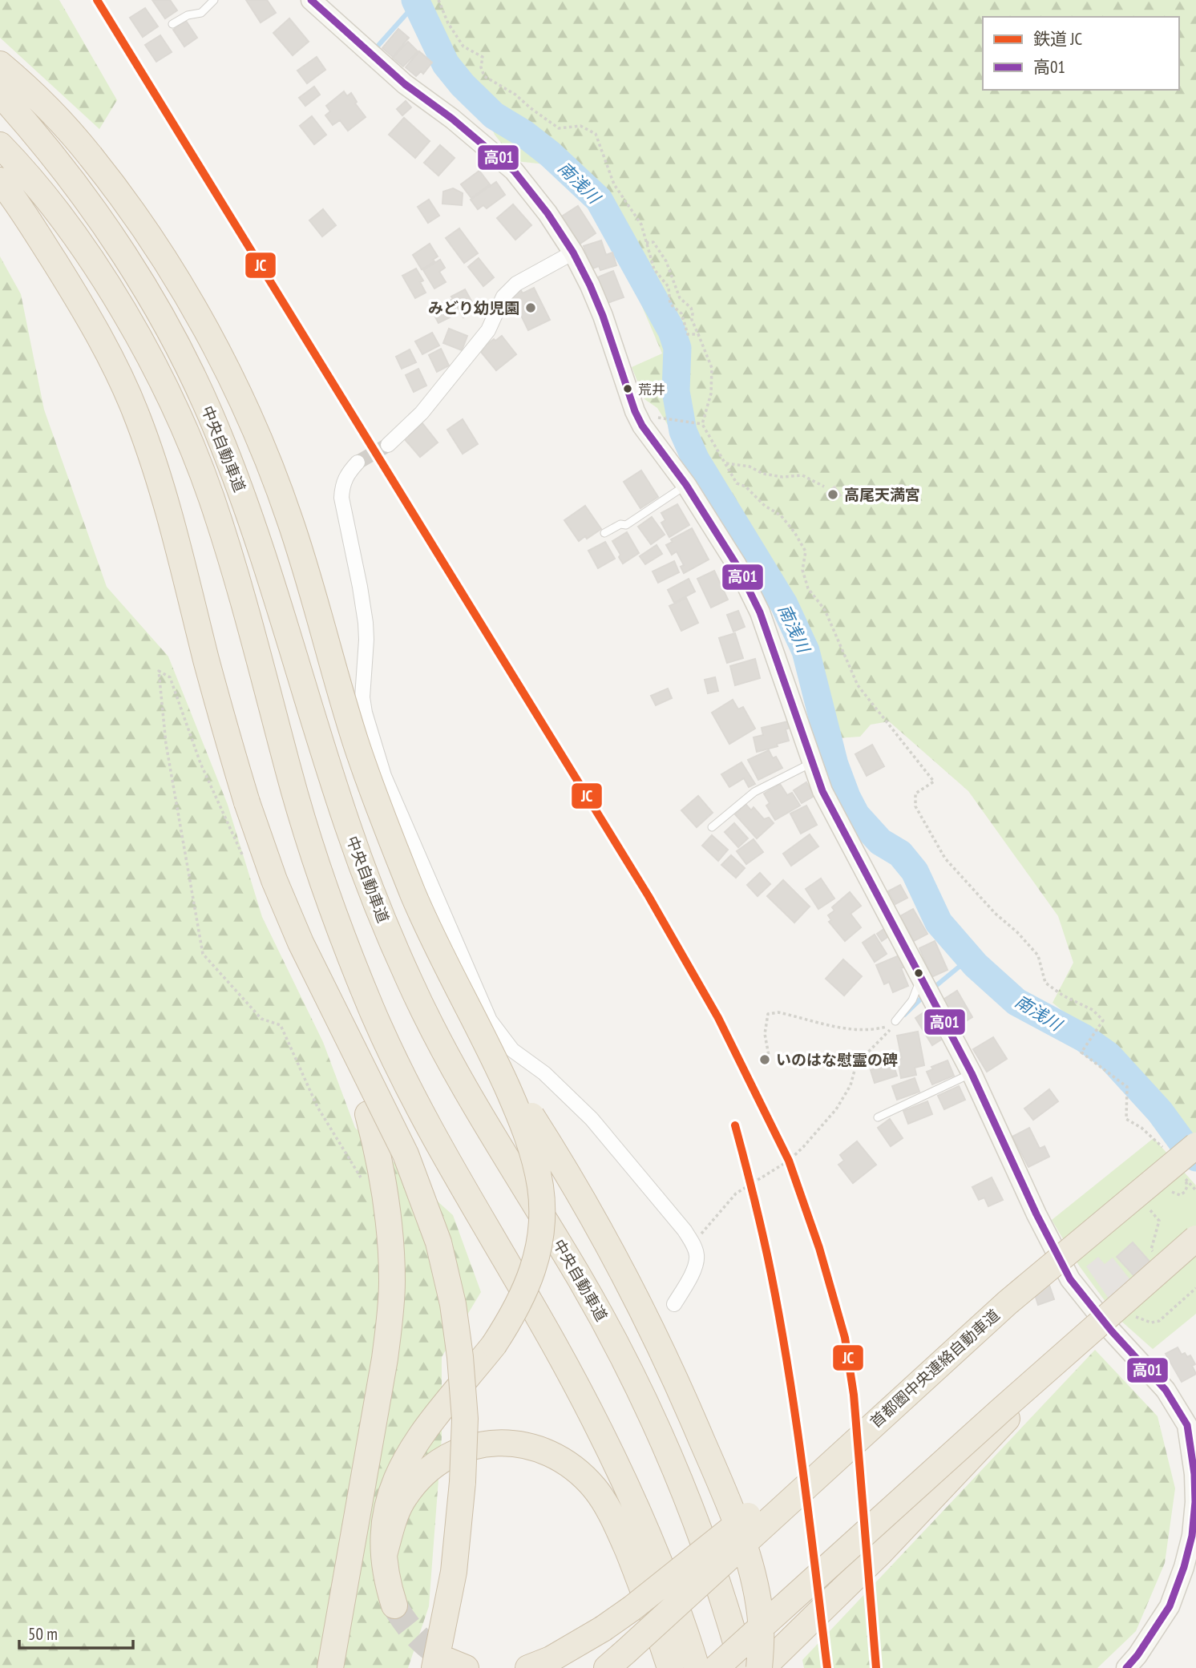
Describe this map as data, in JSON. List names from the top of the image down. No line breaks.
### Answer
{"streets":{"highway":["中央自動車道","首都圏中央連絡自動車道"]},"water":["南浅川"],"places":["みどり幼児園","荒井","高尾天満宮","いのはな慰霊の碑"],"lines":["rail line JC","transit line 高01"],"legend":["鉄道 JC","高01"],"scale_bar":"50 m"}
